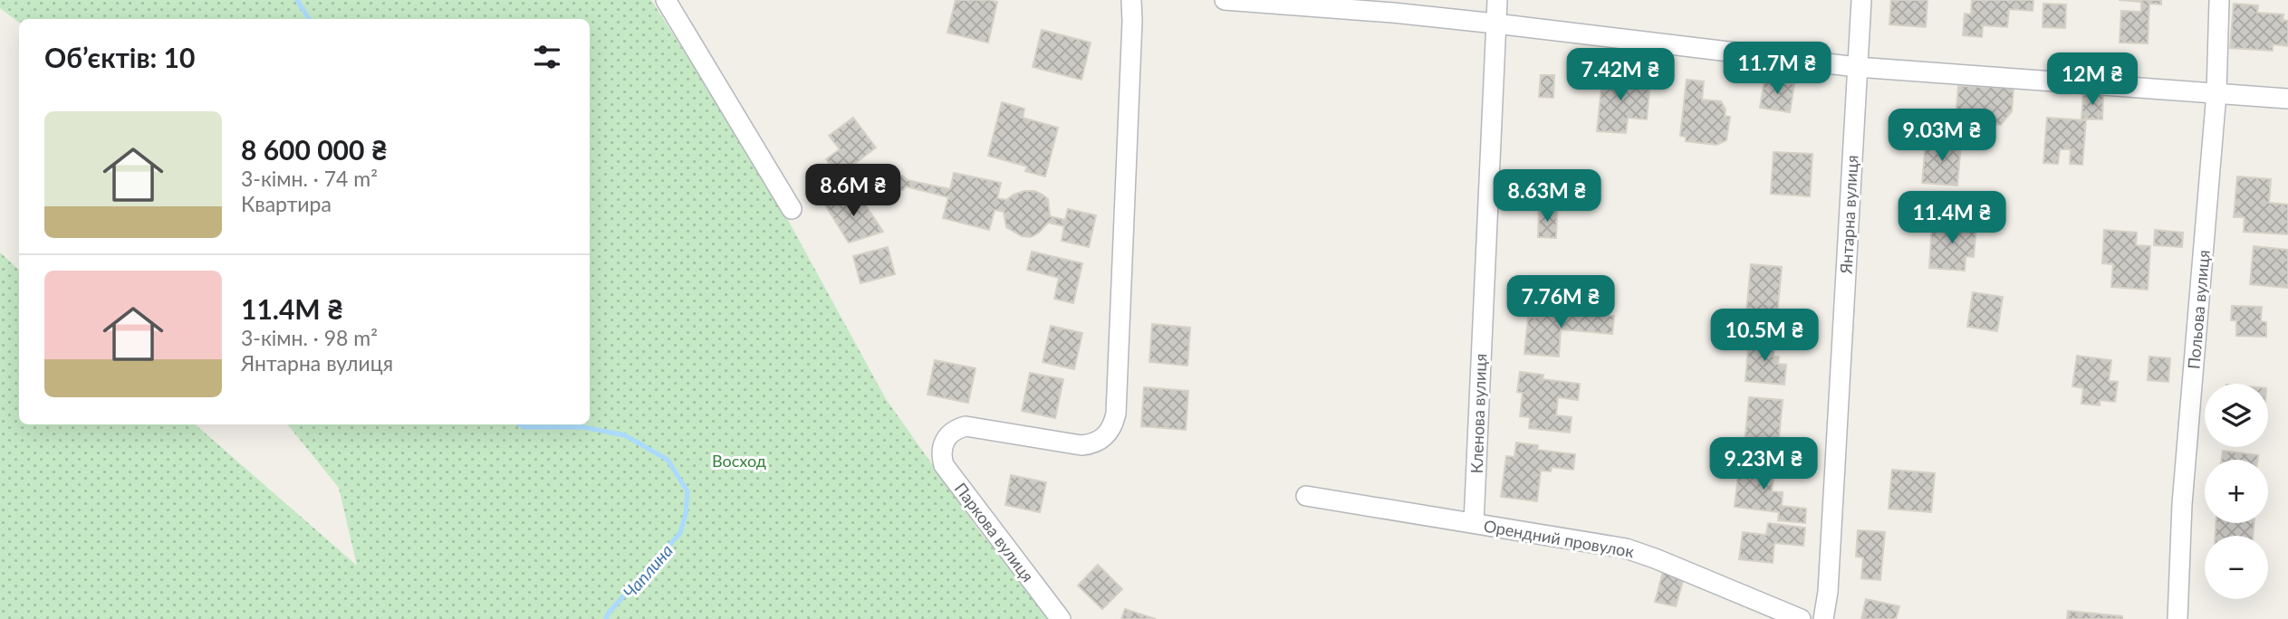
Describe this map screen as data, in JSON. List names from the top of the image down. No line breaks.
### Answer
{"streets":{"street":["Янтарна вулиця","Польова вулиця","Кленова вулиця","Паркова вулиця","Орендний провулок"]},"crossings":[["Кленова вулиця","Орендний провулок"]],"water":["Чаплина"],"parks":["Восход"],"page":{"heading":"Об’єктів: 10","price":["11.7M ₴","7.42M ₴","12M ₴","9.03M ₴","8.6M ₴","8.63M ₴","11.4M ₴","7.76M ₴","10.5M ₴","9.23M ₴"],"list":[{"name":"8 600 000 ₴","note":"3-кімн. · 74 m² · Квартира"},{"name":"11.4M ₴","note":"3-кімн. · 98 m² · Янтарна вулиця"}],"map_buttons":["+","−"]}}
